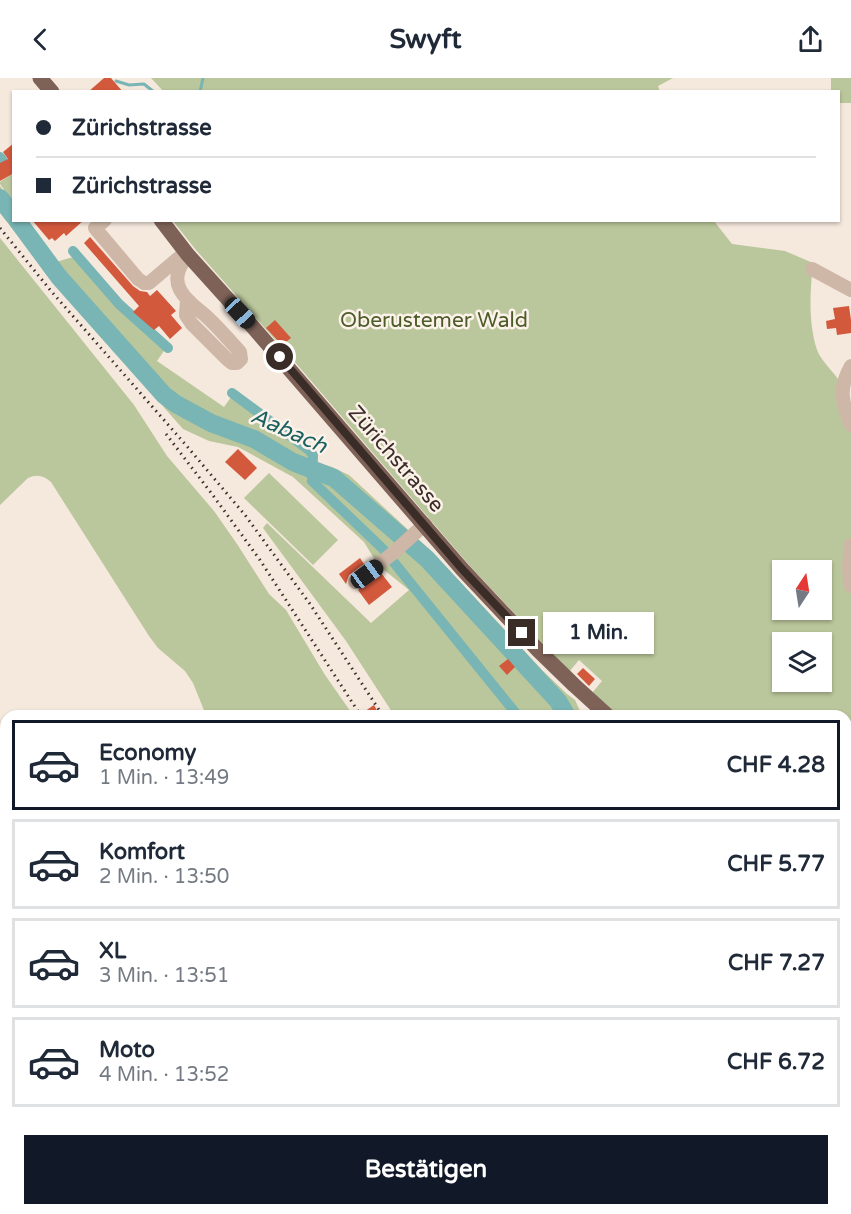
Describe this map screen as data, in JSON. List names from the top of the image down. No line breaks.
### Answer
{"streets":{"main road":["Zürichstrasse"]},"water":["Aabach"],"parks":["Oberustemer Wald"],"north":"top","page":{"header":"Swyft","banner":["Zürichstrasse","Zürichstrasse"],"bubble":"1 Min.","list":[{"name":"Economy","note":"1 Min. · 13:49","value":"CHF 4.28"},{"name":"Komfort","note":"2 Min. · 13:50","value":"CHF 5.77"},{"name":"XL","note":"3 Min. · 13:51","value":"CHF 7.27"},{"name":"Moto","note":"4 Min. · 13:52","value":"CHF 6.72"}],"buttons":"Bestätigen"}}
